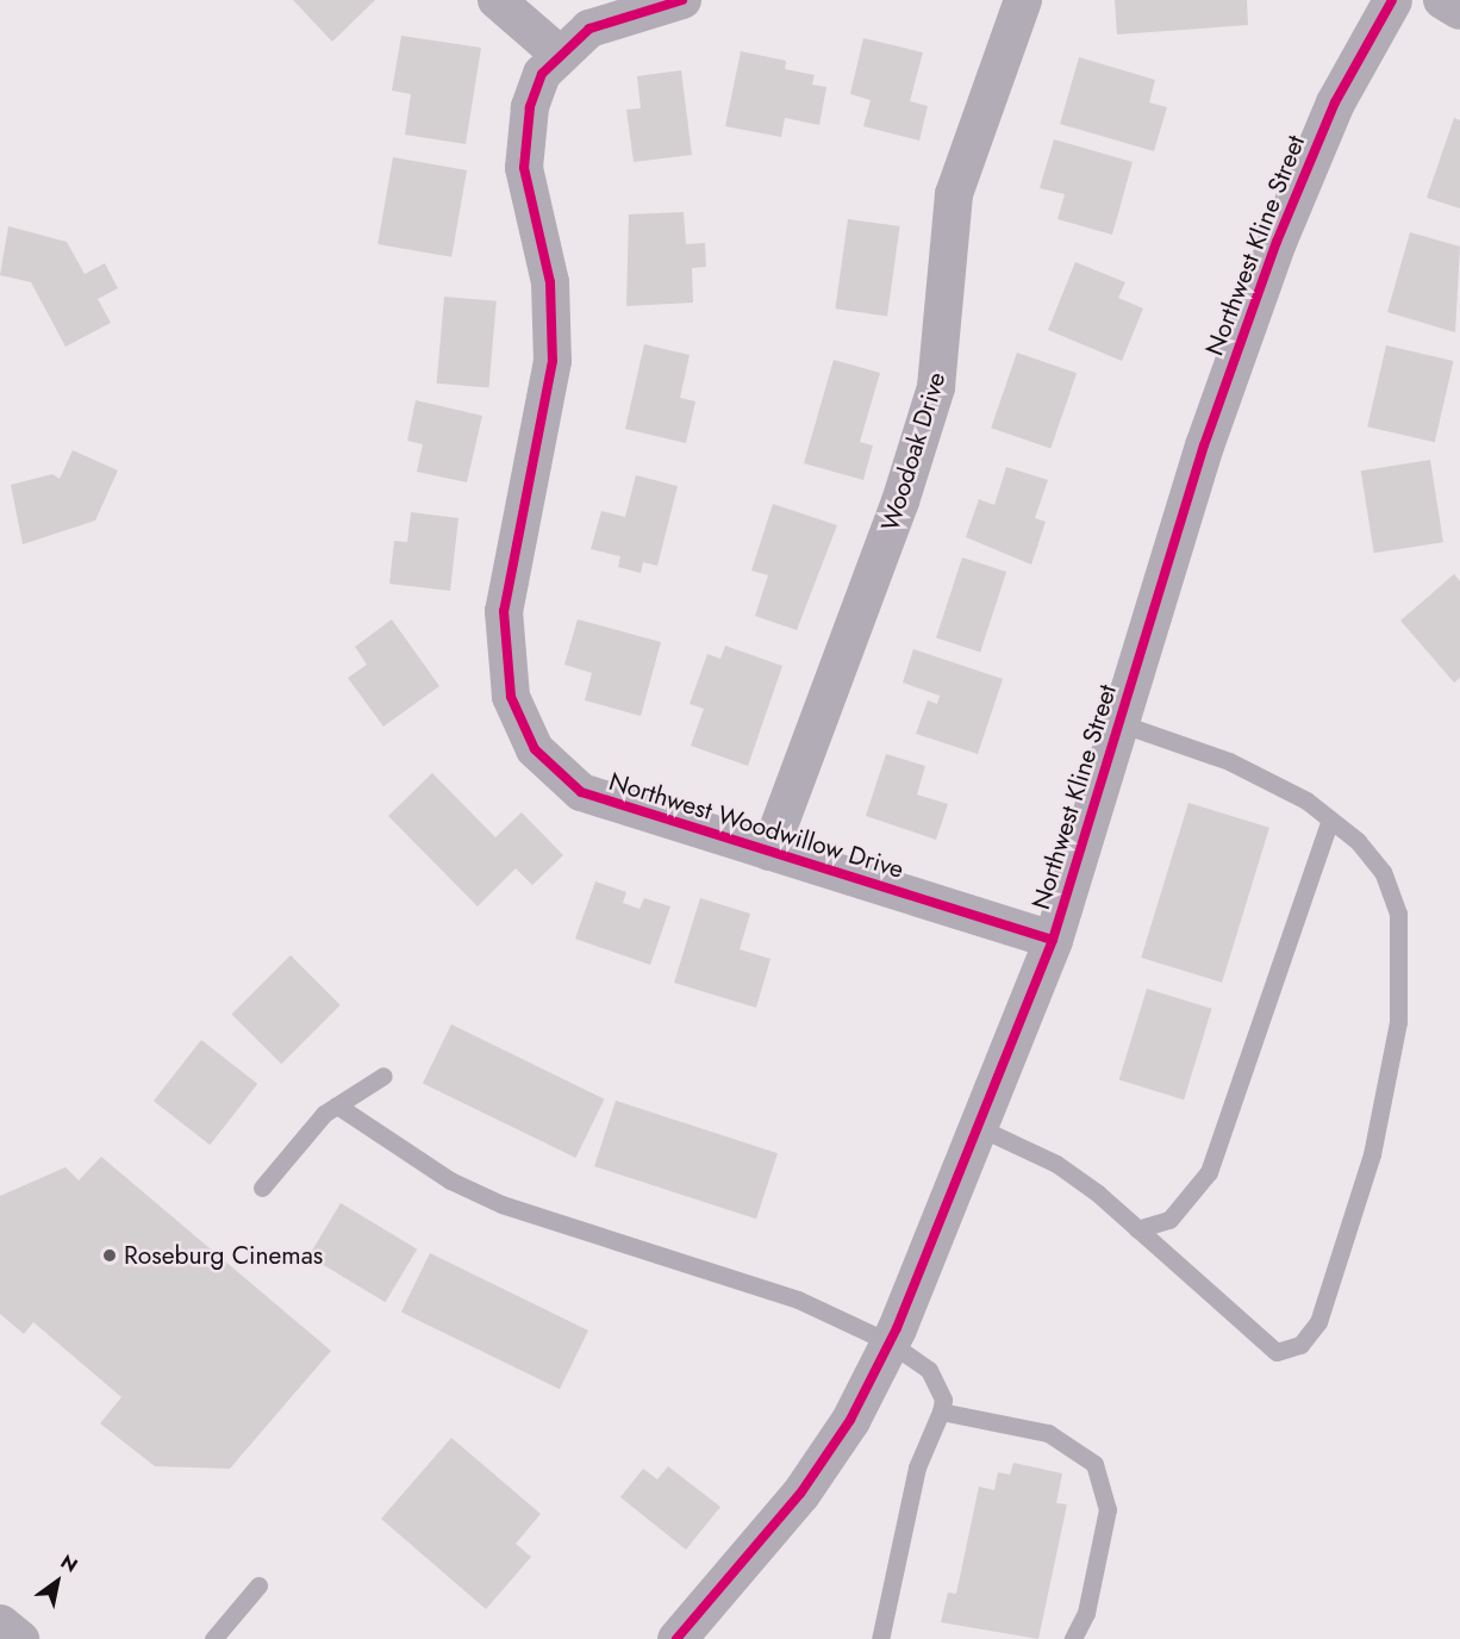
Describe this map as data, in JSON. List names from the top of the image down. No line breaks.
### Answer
{"streets":{"street":["Northwest Kline Street","Woodoak Drive","Northwest Woodwillow Drive"]},"crossings":[["Northwest Kline Street","Northwest Woodwillow Drive"],["Woodoak Drive","Northwest Woodwillow Drive"]],"places":["Roseburg Cinemas"],"north":"top right"}
